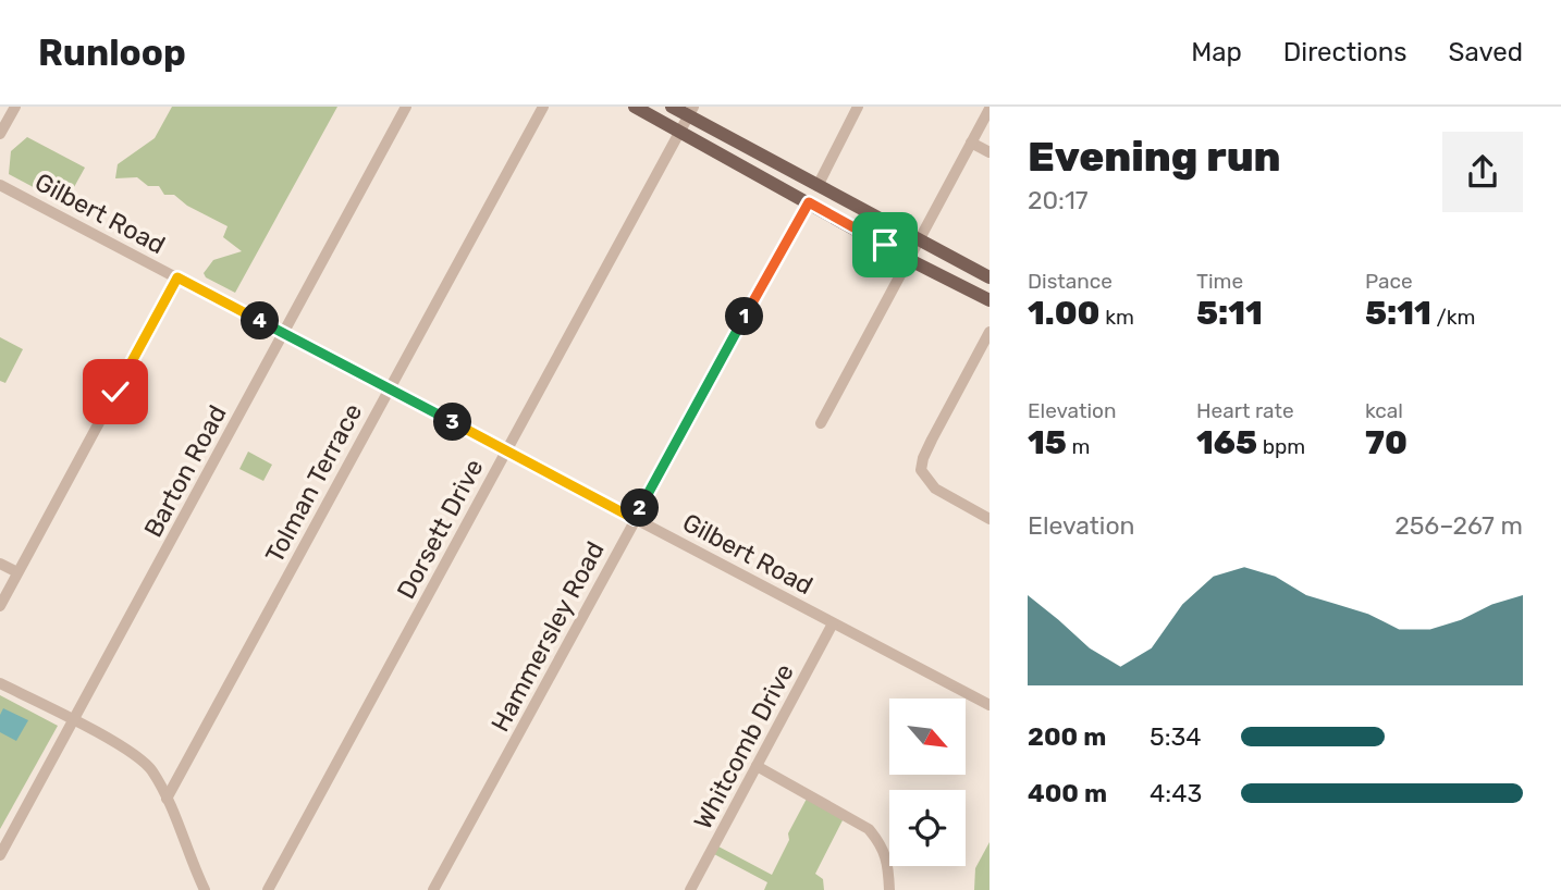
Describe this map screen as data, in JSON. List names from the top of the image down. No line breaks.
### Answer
{"streets":{"street":["Gilbert Road","Barton Road","Tolman Terrace","Dorsett Drive","Hammersley Road","Whitcomb Drive"]},"crossings":[["Gilbert Road","Barton Road"],["Gilbert Road","Tolman Terrace"],["Gilbert Road","Dorsett Drive"],["Gilbert Road","Hammersley Road"],["Gilbert Road","Whitcomb Drive"]],"north":"bottom right","page":{"header":"Runloop","nav":["Map","Directions","Saved"],"heading":["Evening run","20:17"],"stats":[["Distance","1.00 km"],["Time","5:11"],["Pace","5:11 /km"],["Elevation","15 m"],["Heart rate","165 bpm"],["kcal","70"]],"pins":["1","4","3","2"],"chart":["Elevation","256–267 m"],"list":[{"name":"200 m","note":"5:34"},{"name":"400 m","note":"4:43"}]}}
